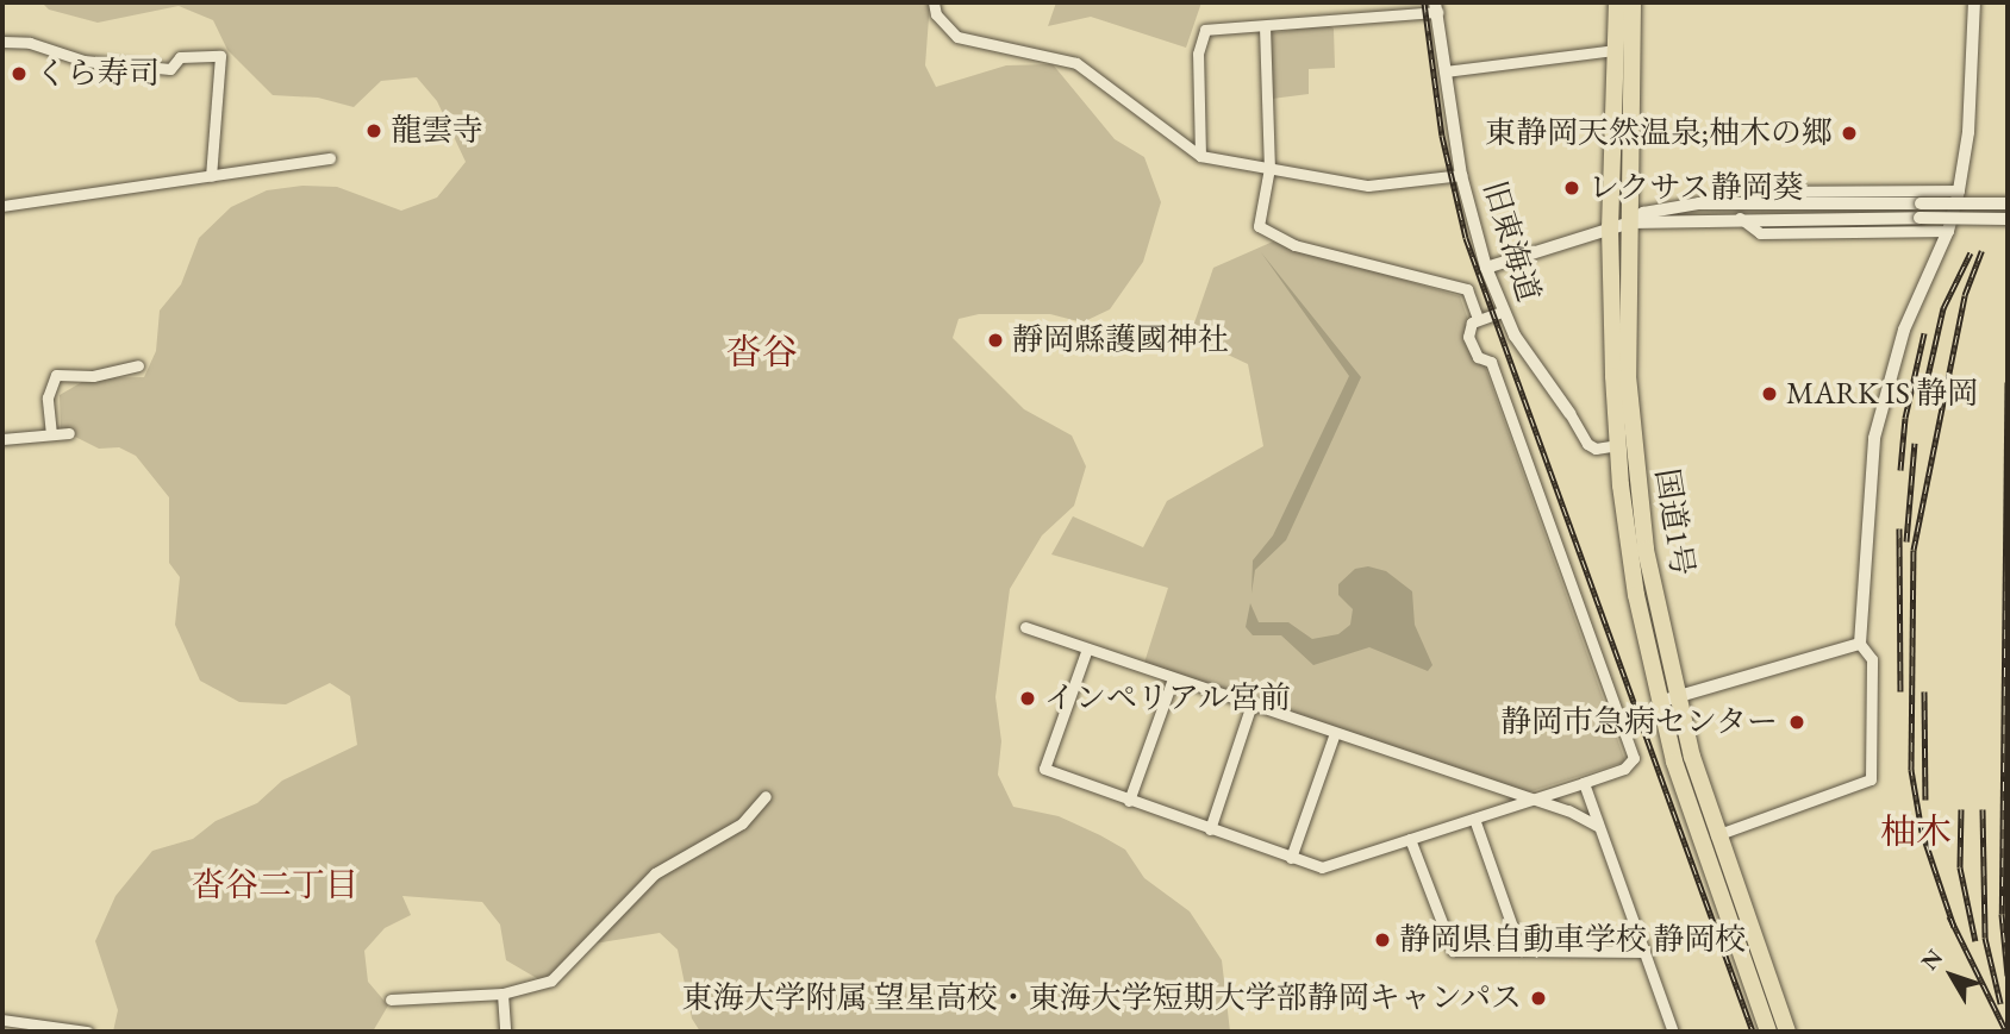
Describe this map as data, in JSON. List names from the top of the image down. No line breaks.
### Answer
{"streets":{"highway":["国道1号"],"street":["旧東海道"]},"crossings":[["旧東海道","国道1号"]],"districts":["沓谷","柚木","沓谷二丁目"],"places":["くら寿司","龍雲寺","東静岡天然温泉;柚木の郷","レクサス静岡葵","靜岡縣護國神社","MARK IS 静岡","インペリアル宮前","静岡市急病センター","静岡県自動車学校 静岡校","東海大学附属 望星高校・東海大学短期大学部静岡キャンパス"],"north":"top left"}
